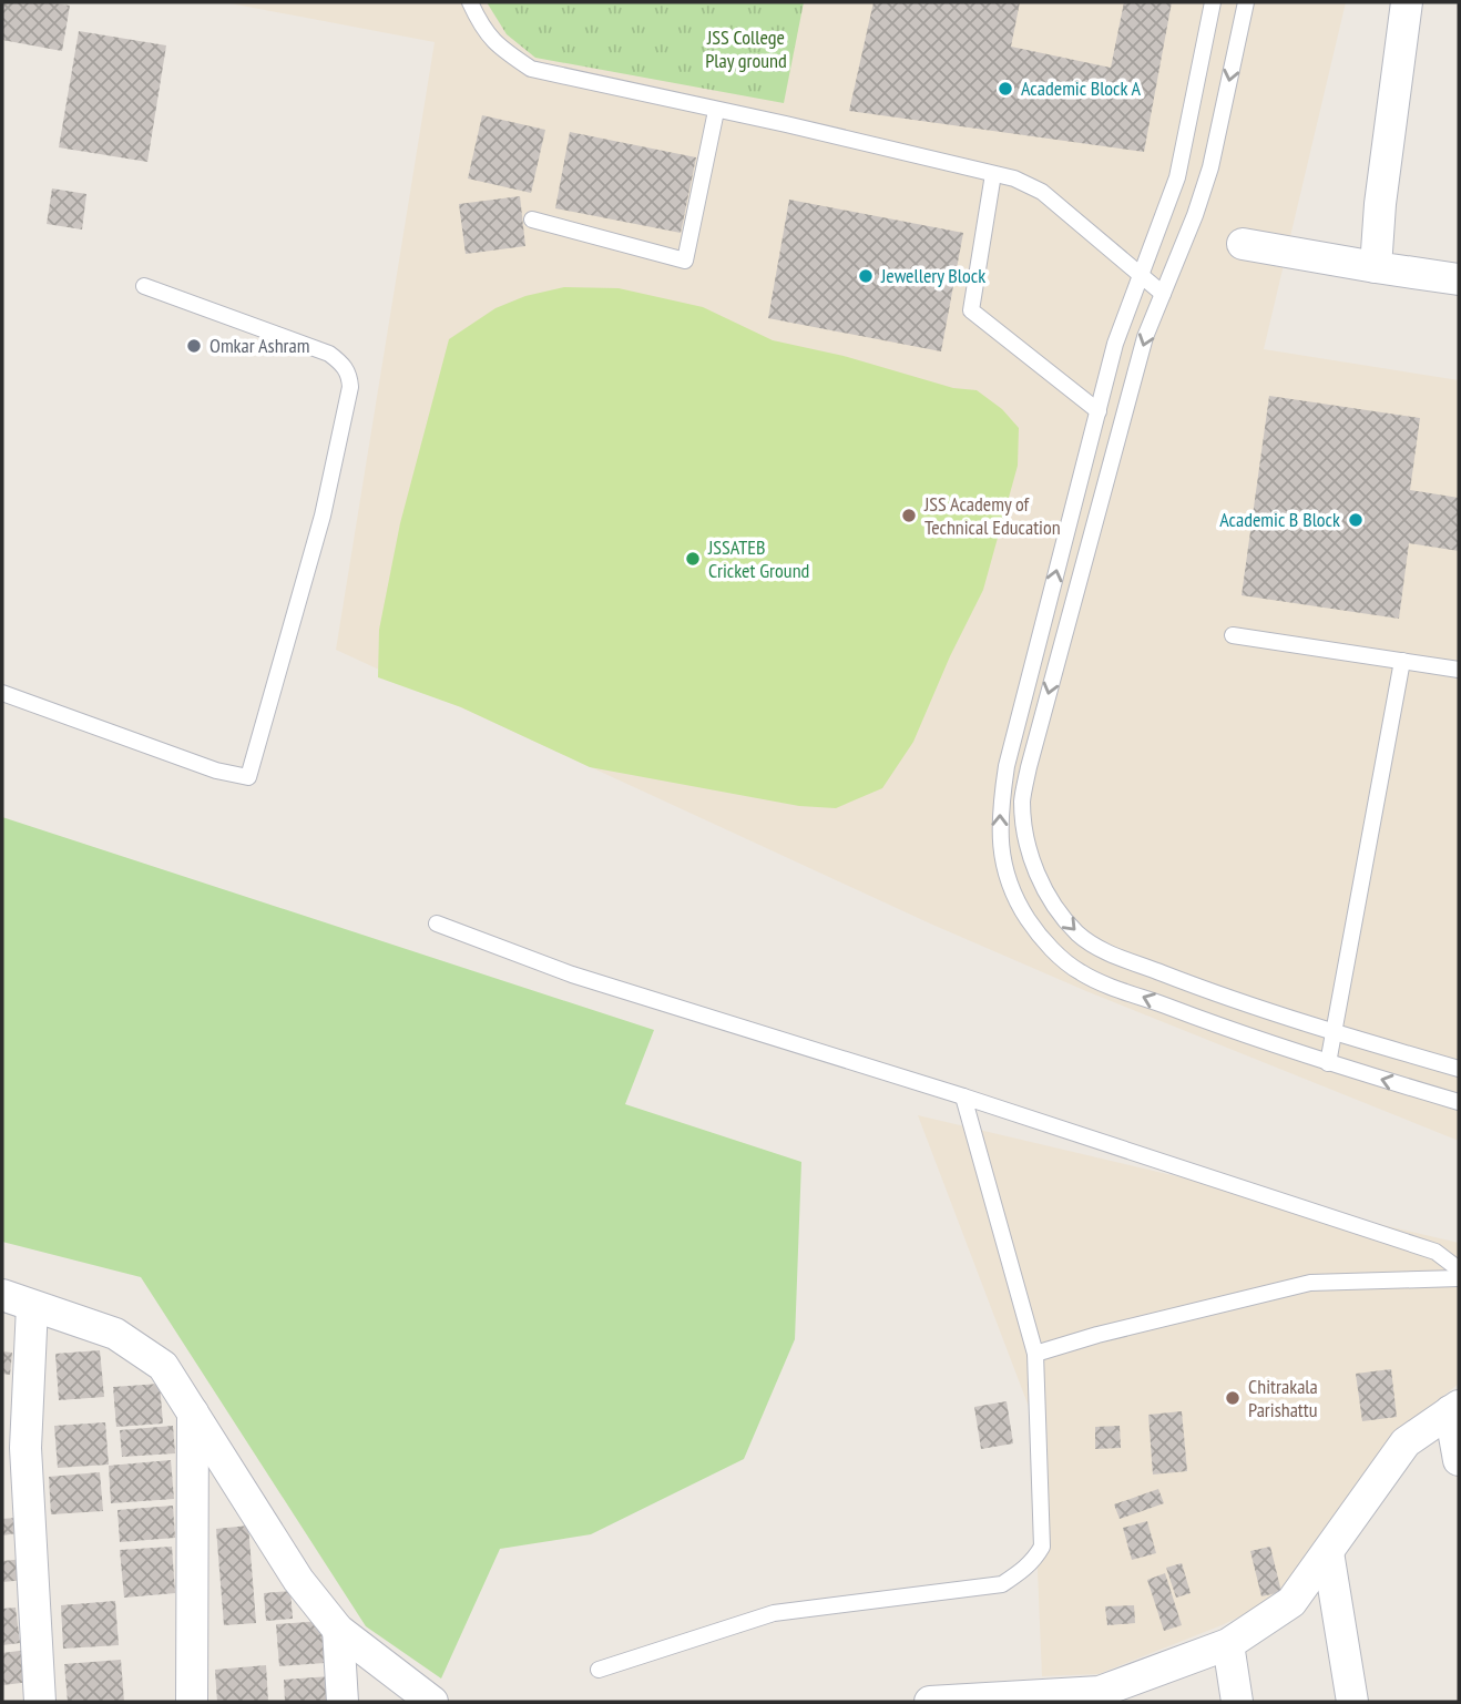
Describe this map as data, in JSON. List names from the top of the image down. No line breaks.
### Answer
{"parks":["JSS College Play ground"],"places":["Academic Block A","Jewellery Block","Omkar Ashram","JSS Academy of Technical Education","Academic B Block","JSSATEB Cricket Ground","Chitrakala Parishattu"]}
